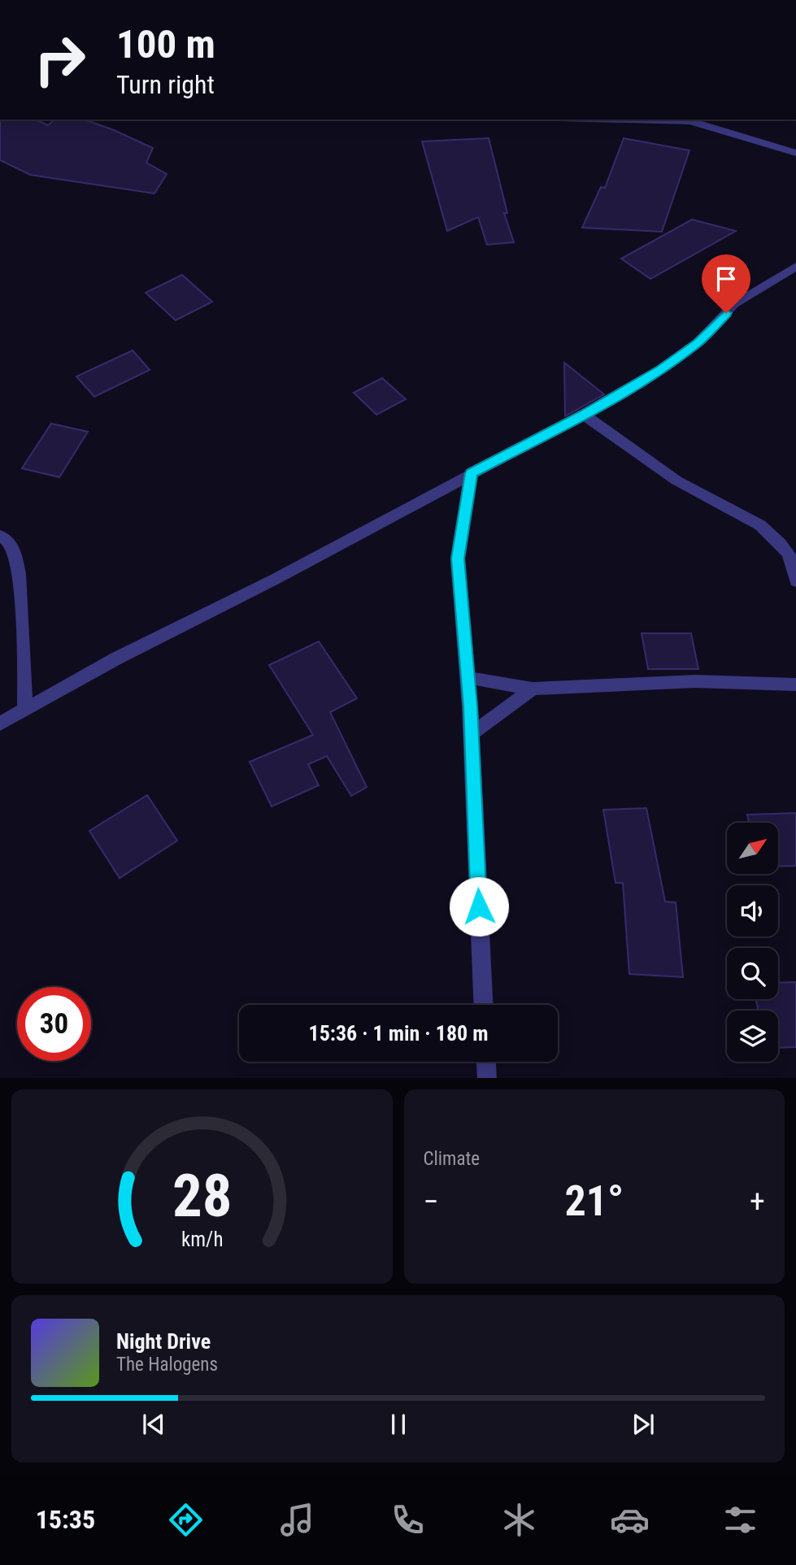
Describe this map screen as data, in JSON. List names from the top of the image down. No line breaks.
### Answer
{"north":"top right","page":{"turn":["100 m","Turn right"],"limit":"30","trip":"15:36 · 1 min · 180 m","tile":"Climate","heat":["−","21°","+"],"song":["Night Drive","The Halogens"],"tabs":"15:35","gauge":["28","km/h"]}}
